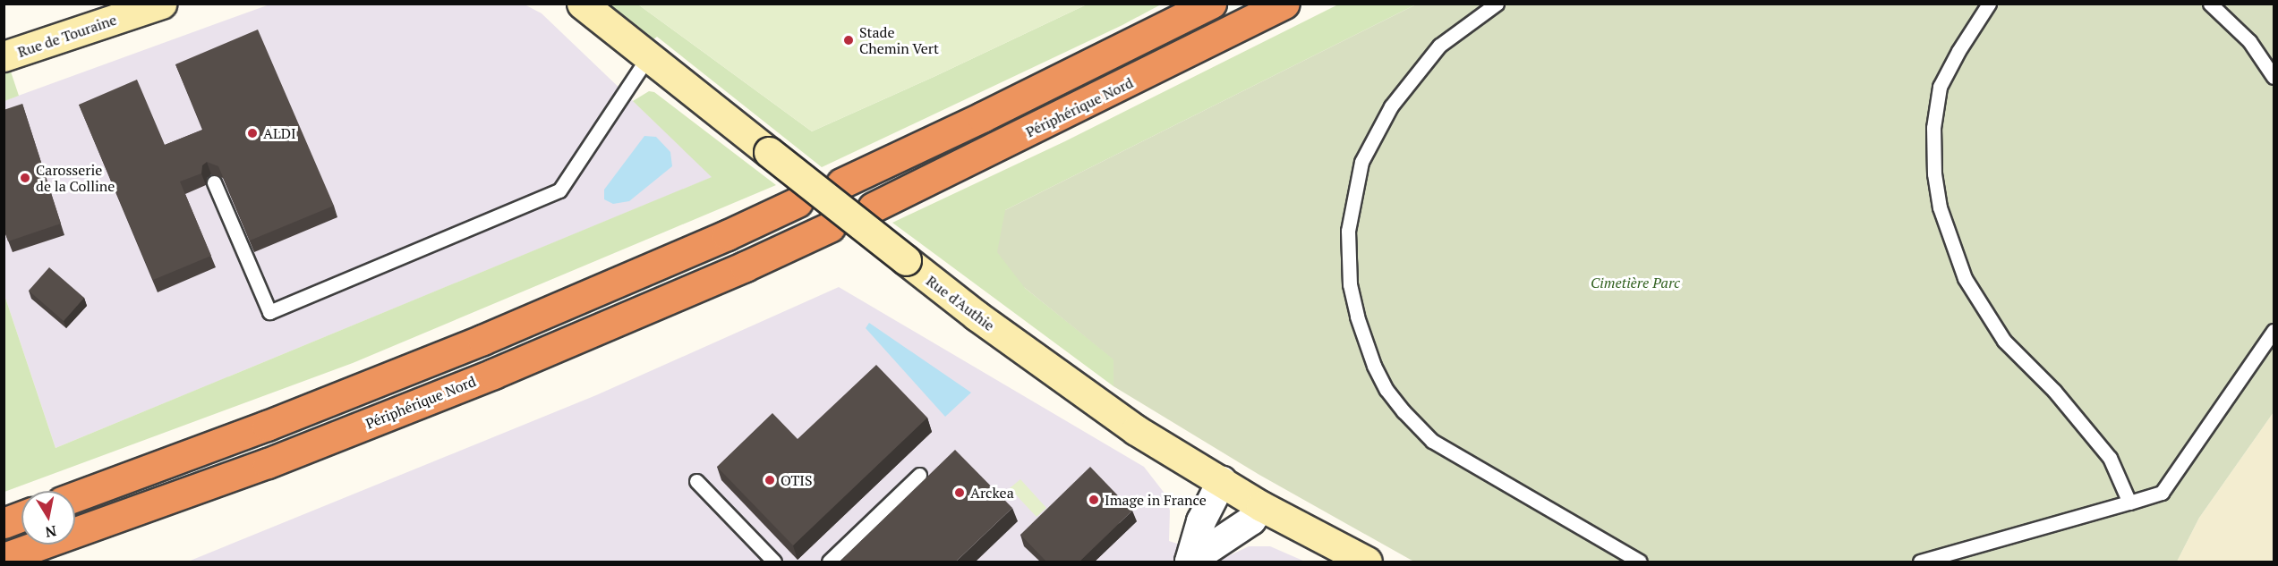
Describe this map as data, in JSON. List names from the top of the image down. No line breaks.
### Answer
{"streets":{"highway":["Périphérique Nord"],"street":["Rue de Touraine","Rue d'Authie"]},"parks":["Cimetière Parc"],"places":["Stade Chemin Vert","ALDI","Carosserie de la Colline","OTIS","Arckea","Image in France"],"north":"bottom"}
